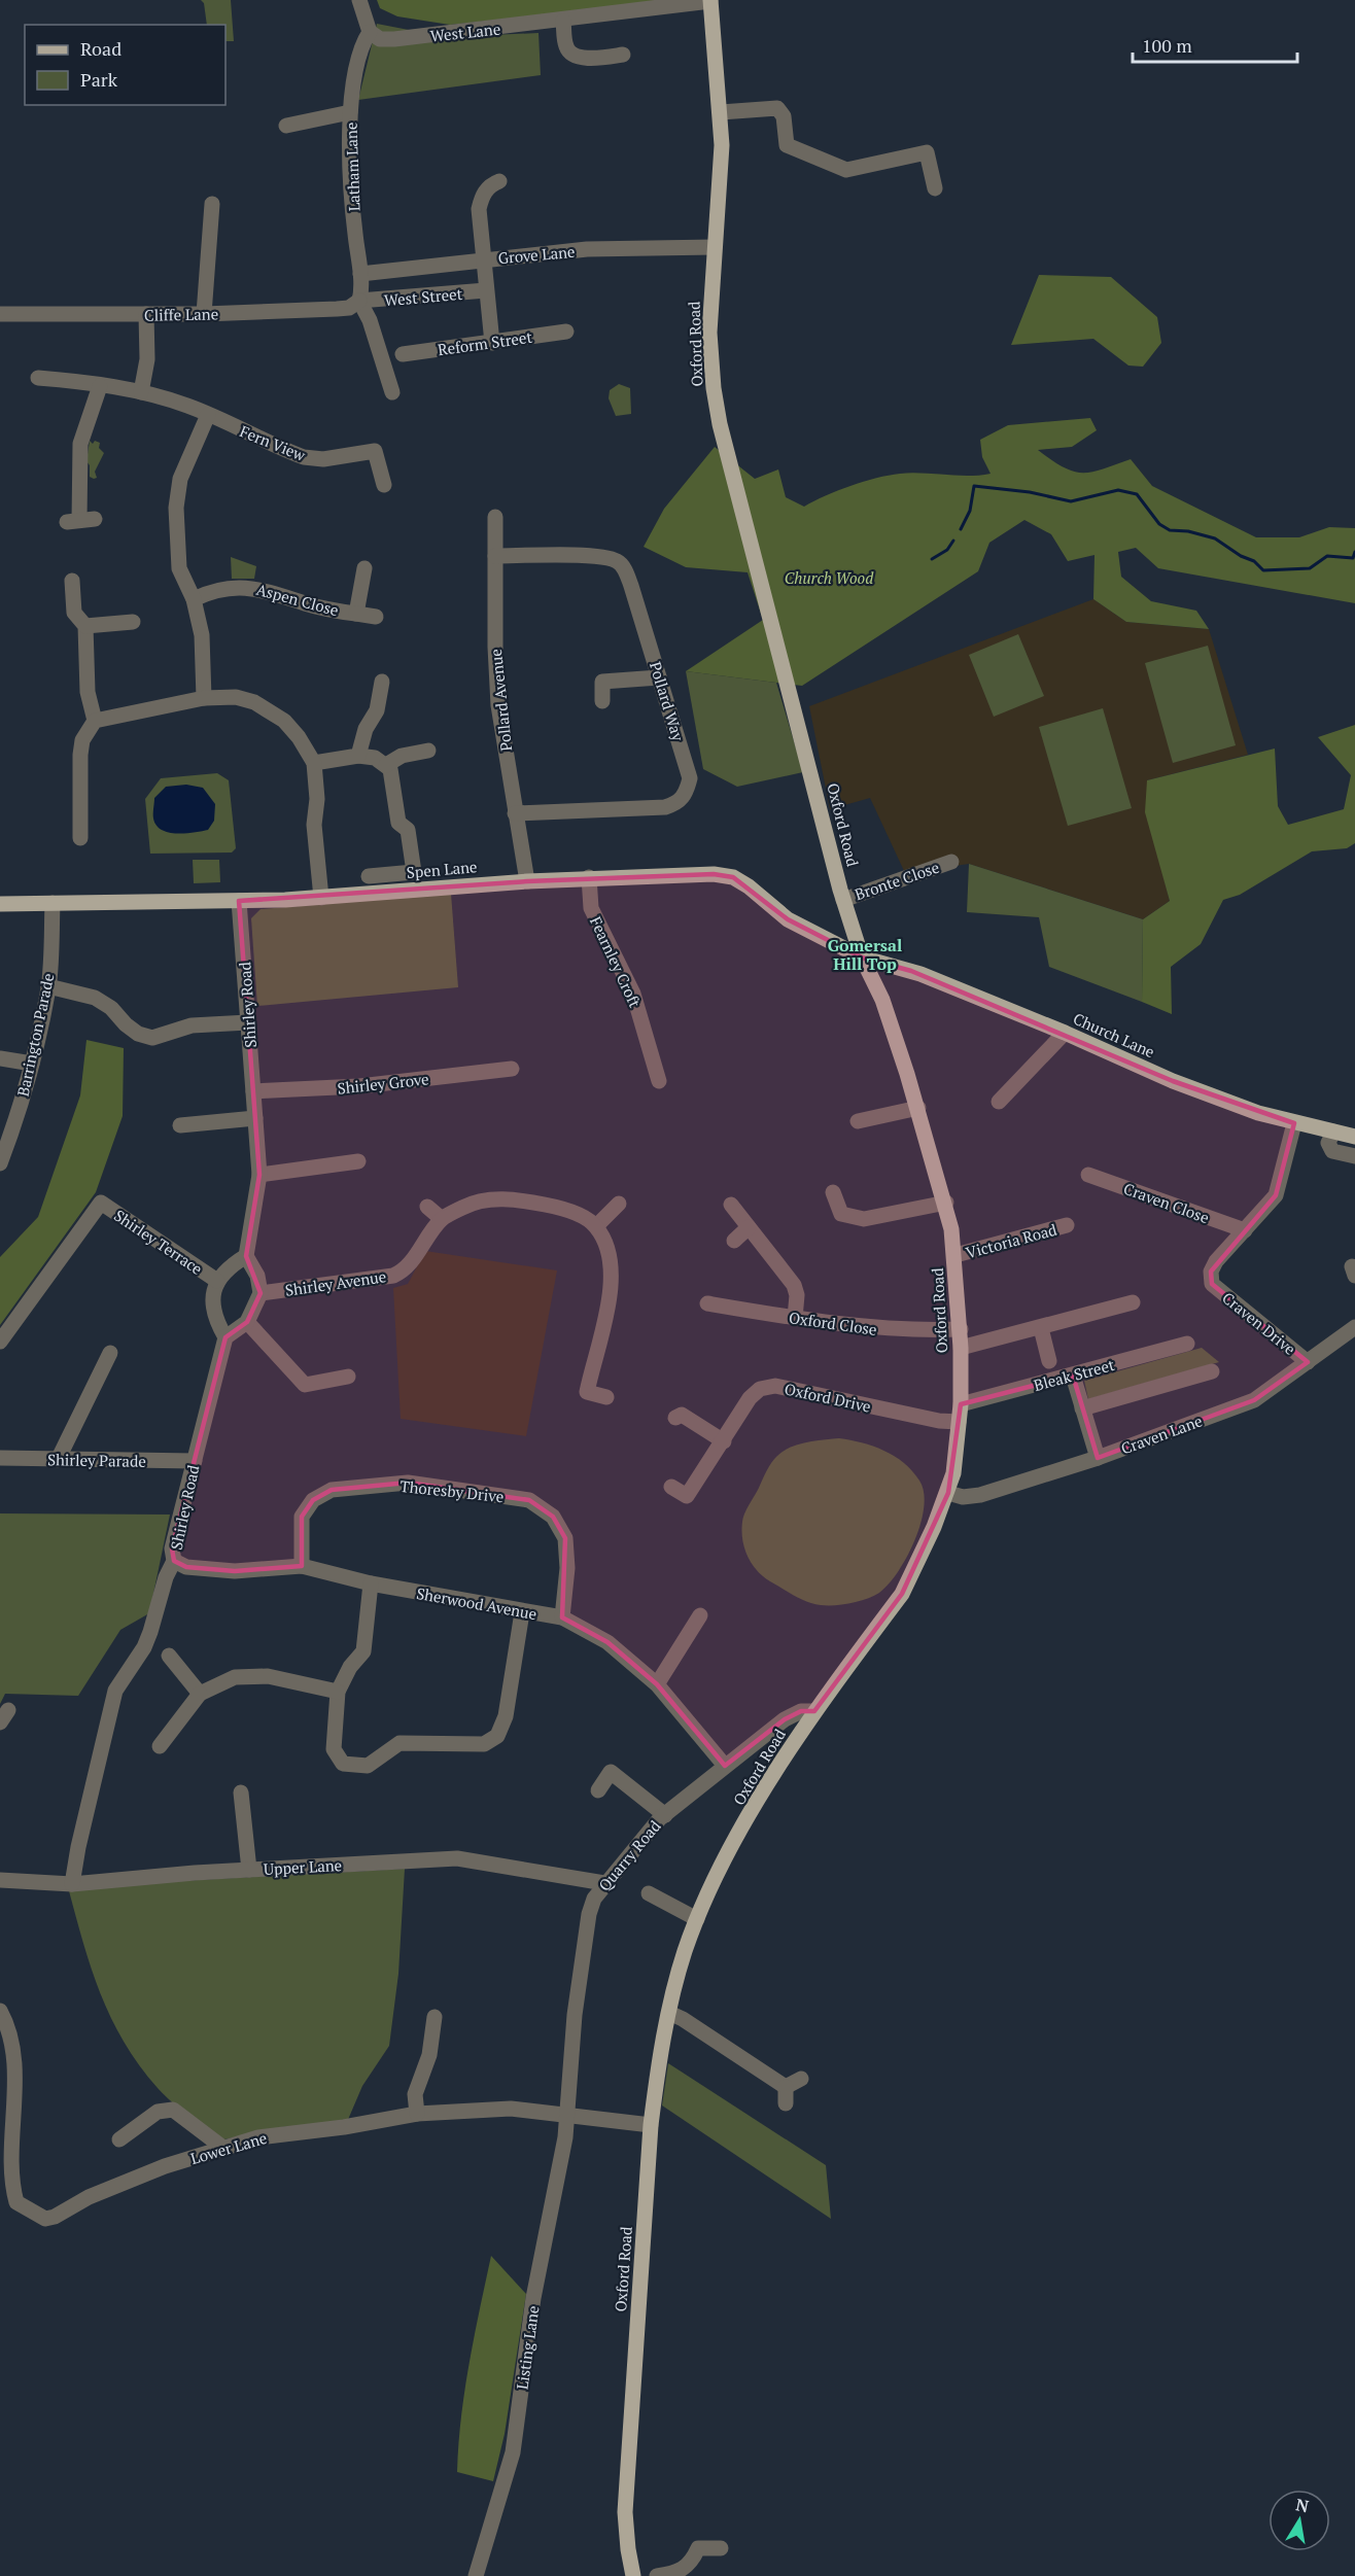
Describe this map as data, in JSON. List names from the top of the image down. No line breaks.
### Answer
{"streets":{"main road":["Oxford Road","Spen Lane","Church Lane"],"street":["West Lane","Latham Lane","Grove Lane","West Street","Cliffe Lane","Reform Street","Fern View","Aspen Close","Pollard Avenue","Pollard Way","Bronte Close","Fearnley Croft","Shirley Road","Barrington Parade","Shirley Grove","Craven Close","Victoria Road","Shirley Terrace","Shirley Avenue","Oxford Close","Craven Drive","Bleak Street","Oxford Drive","Craven Lane","Shirley Parade","Thoresby Drive","Sherwood Avenue","Quarry Road","Upper Lane","Lower Lane","Listing Lane"]},"crossings":[["West Lane","Latham Lane"],["West Lane","Oxford Road"],["Latham Lane","Grove Lane"],["Latham Lane","West Street"],["Latham Lane","Cliffe Lane"],["Grove Lane","Oxford Road"],["West Street","Cliffe Lane"],["Oxford Road","Spen Lane"],["Oxford Road","Bronte Close"],["Oxford Road","Church Lane"],["Oxford Road","Victoria Road"],["Oxford Road","Oxford Close"],["Oxford Road","Bleak Street"],["Oxford Road","Oxford Drive"],["Oxford Road","Craven Lane"],["Oxford Road","Quarry Road"],["Oxford Road","Lower Lane"],["Pollard Avenue","Pollard Way"],["Pollard Avenue","Spen Lane"],["Spen Lane","Fearnley Croft"],["Spen Lane","Shirley Road"],["Spen Lane","Barrington Parade"],["Spen Lane","Church Lane"],["Shirley Road","Shirley Grove"],["Shirley Road","Shirley Parade"],["Shirley Road","Sherwood Avenue"],["Shirley Road","Upper Lane"],["Church Lane","Craven Drive"],["Craven Close","Craven Drive"],["Craven Drive","Craven Lane"],["Thoresby Drive","Sherwood Avenue"],["Sherwood Avenue","Quarry Road"],["Quarry Road","Upper Lane"],["Quarry Road","Lower Lane"],["Quarry Road","Listing Lane"],["Lower Lane","Listing Lane"]],"districts":["Gomersal Hill Top"],"parks":["Church Wood"],"legend":["Road","Park"],"scale_bar":"100 m","north":"top"}
